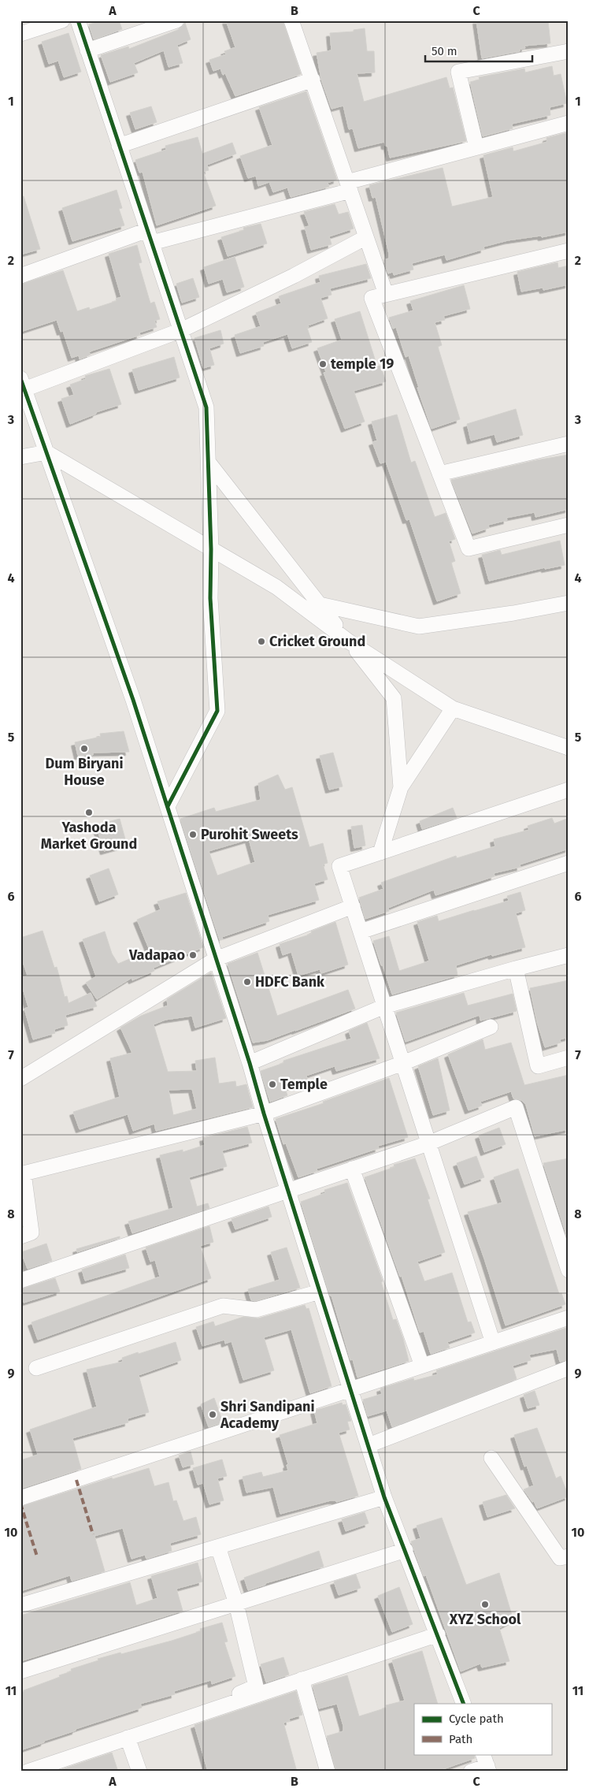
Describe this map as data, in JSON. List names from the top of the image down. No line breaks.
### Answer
{"places":["temple 19","Cricket Ground","Dum Biryani House","Yashoda Market Ground","Purohit Sweets","Vadapao","HDFC Bank","Temple","Shri Sandipani Academy","XYZ School"],"legend":["Cycle path","Path"],"scale_bar":"50 m","grid":{"columns":["A","B","C"],"rows":["1","2","3","4","5","6","7","8","9","10","11"]}}
